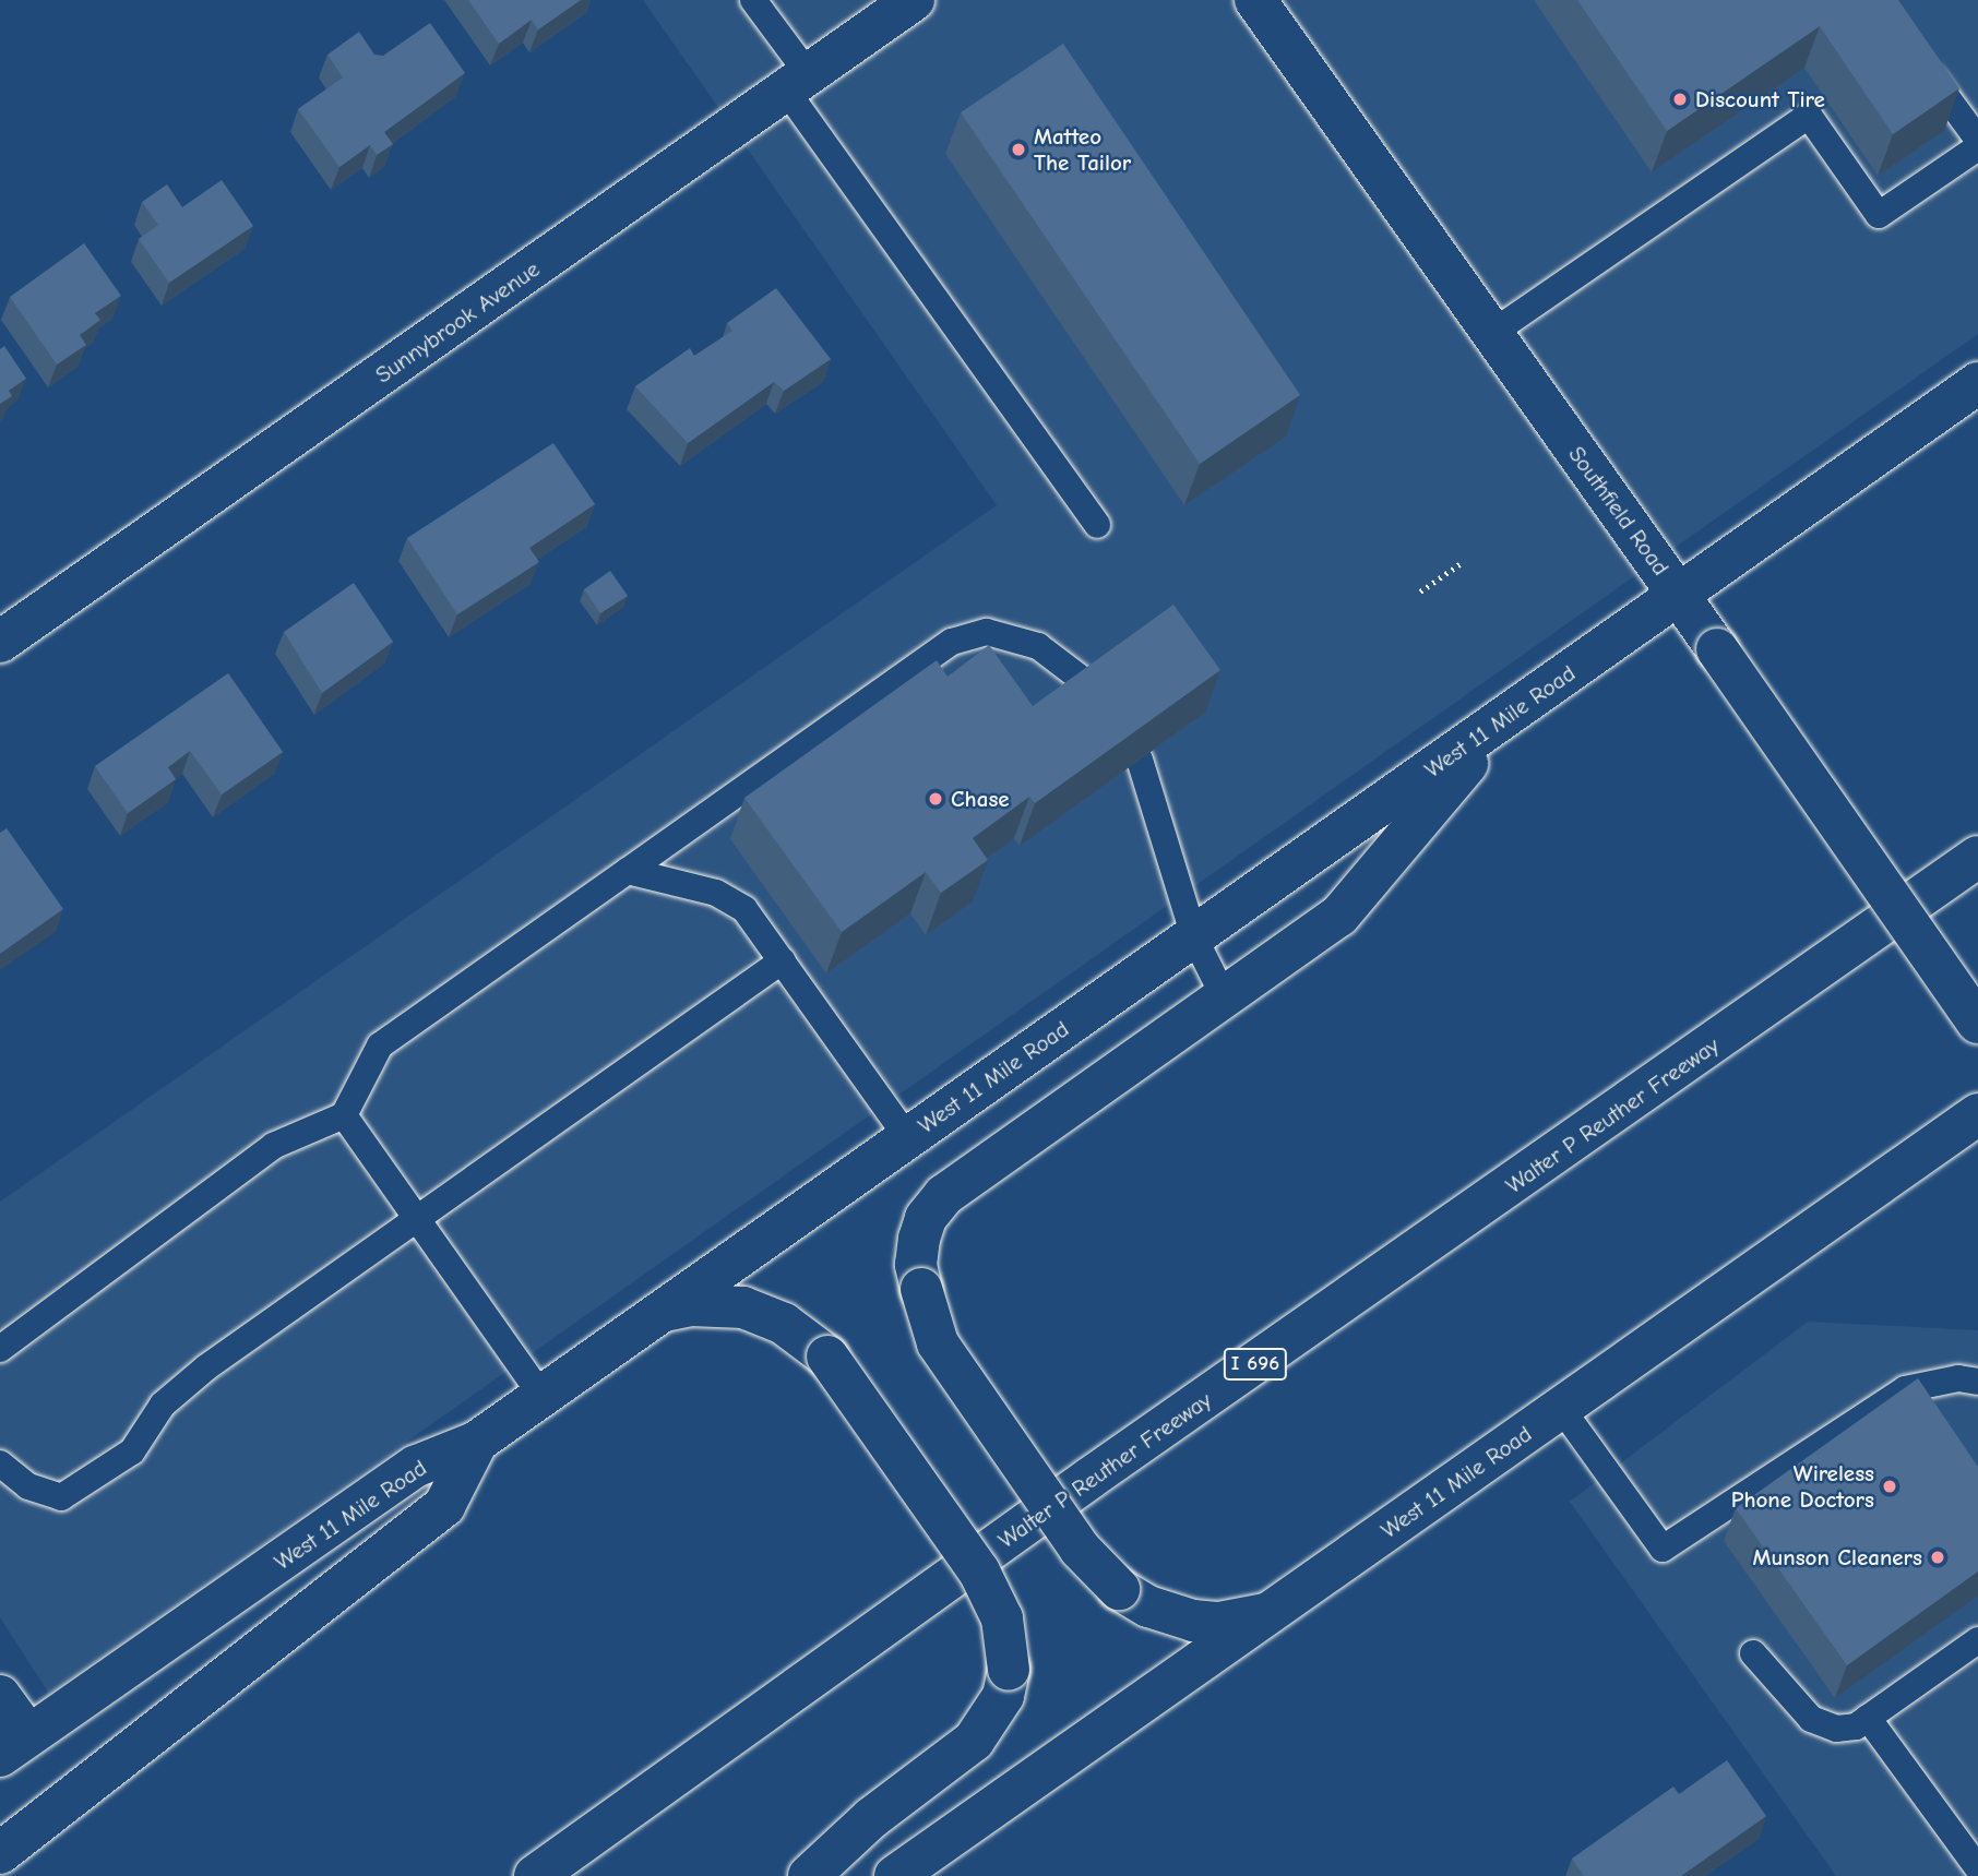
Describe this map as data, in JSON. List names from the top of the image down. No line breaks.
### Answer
{"streets":{"main road":["Sunnybrook Avenue","Southfield Road","West 11 Mile Road","Walter P Reuther Freeway","I 696"]},"crossings":[["Southfield Road","West 11 Mile Road"]],"places":["Discount Tire","Matteo The Tailor","Chase","Wireless Phone Doctors","Munson Cleaners"]}
